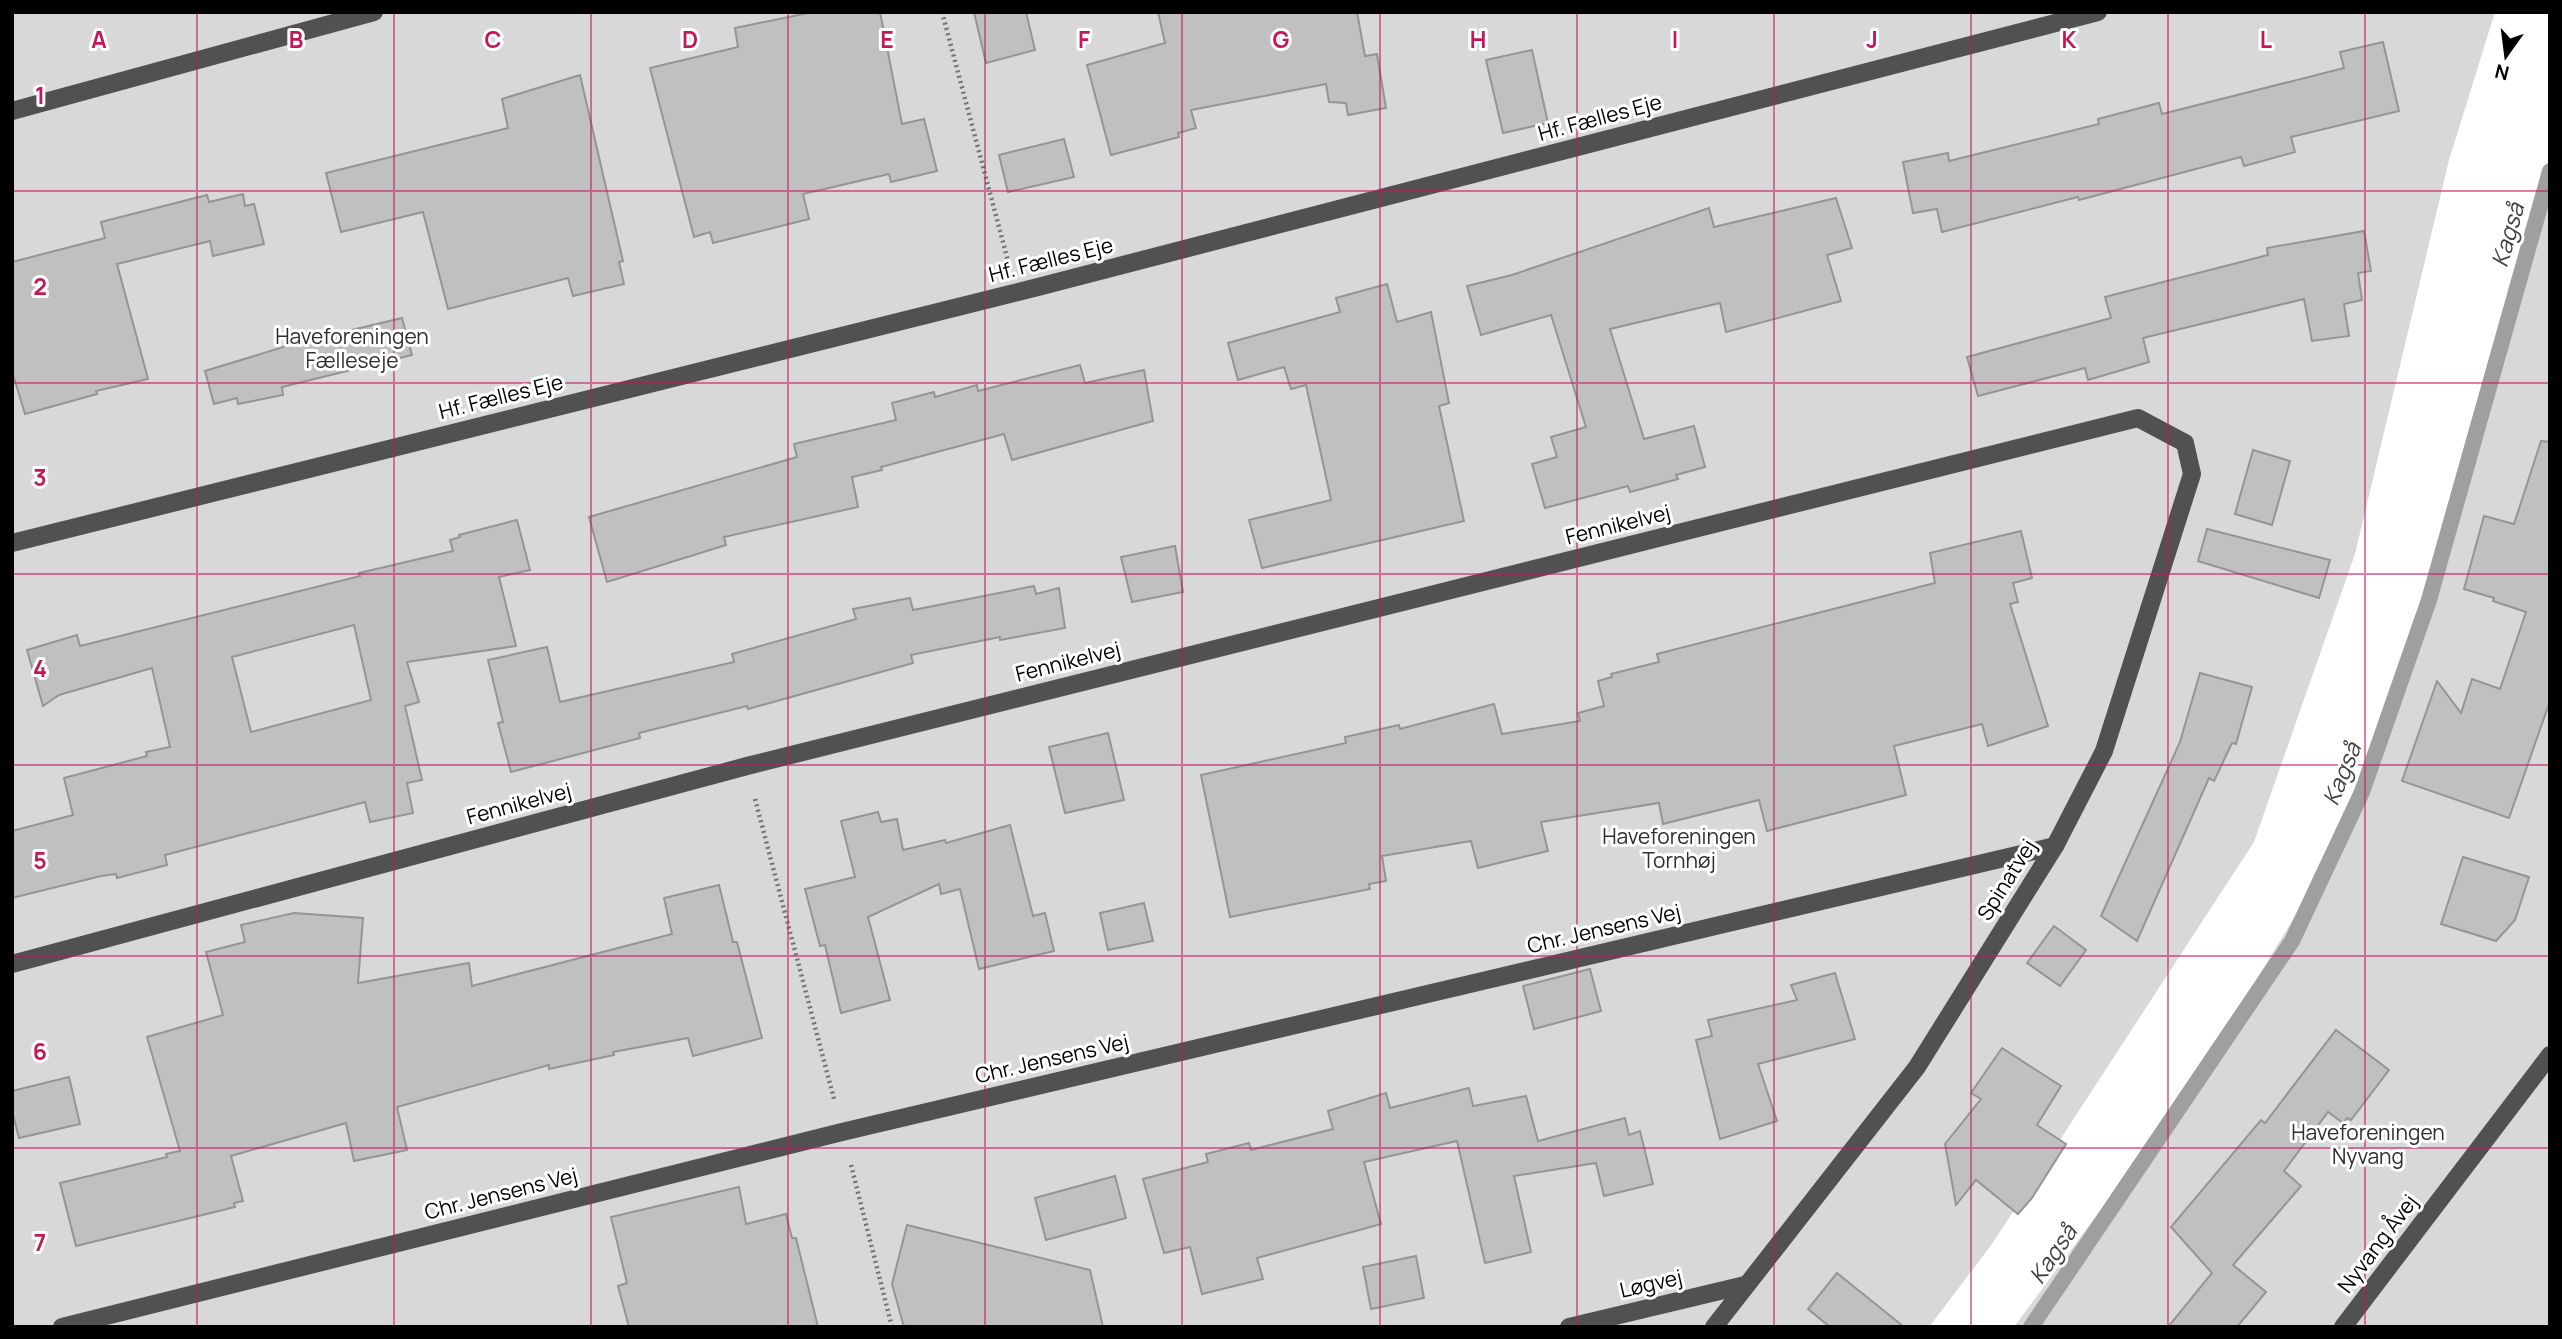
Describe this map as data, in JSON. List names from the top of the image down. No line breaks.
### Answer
{"streets":{"lane":["Hf. Fælles Eje","Fennikelvej","Spinatvej","Chr. Jensens Vej","Nyvang Åvej","Løgvej"]},"crossings":[["Fennikelvej","Spinatvej"],["Spinatvej","Chr. Jensens Vej"],["Spinatvej","Løgvej"]],"water":["Kagså"],"parks":["Haveforeningen Fælleseje","Haveforeningen Tornhøj","Haveforeningen Nyvang"],"north":"bottom","grid":{"columns":["A","B","C","D","E","F","G","H","I","J","K","L"],"rows":["1","2","3","4","5","6","7"]}}
